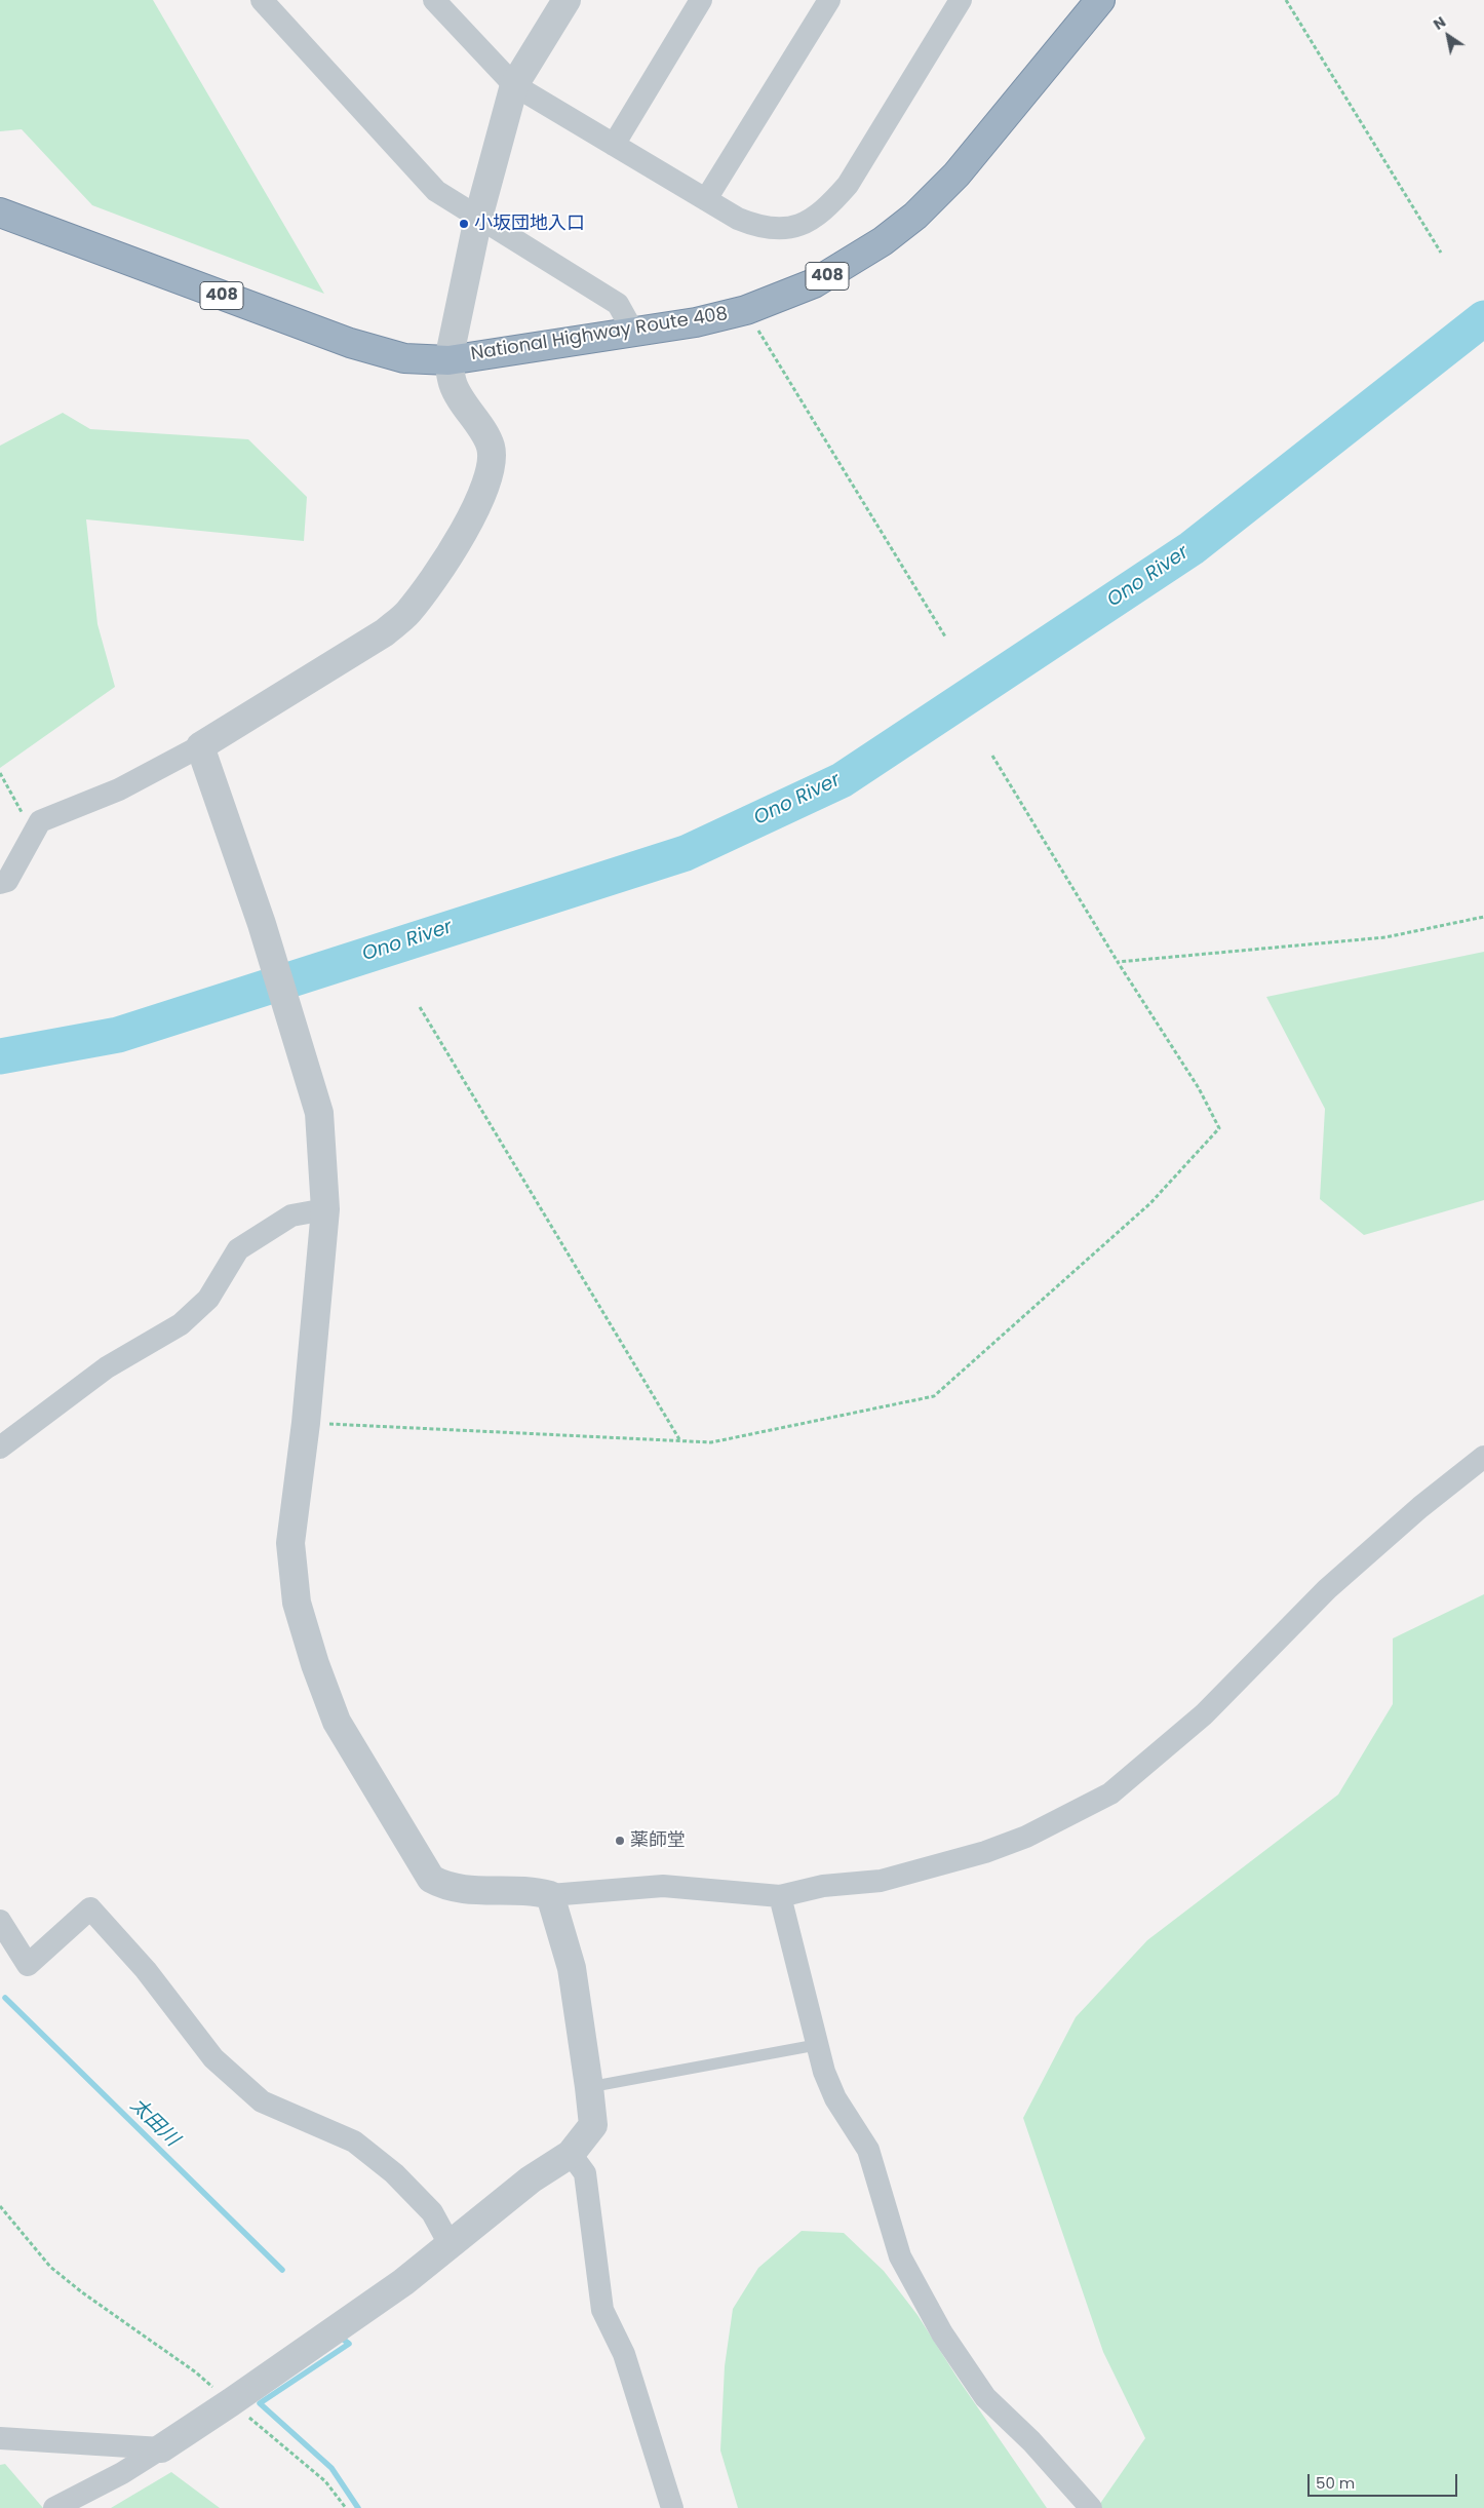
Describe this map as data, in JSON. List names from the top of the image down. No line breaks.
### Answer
{"streets":{"highway":["408","National Highway Route 408"]},"water":["Ono River","太田川"],"places":["小坂団地入口","薬師堂"],"scale_bar":"50 m","north":"top left"}
